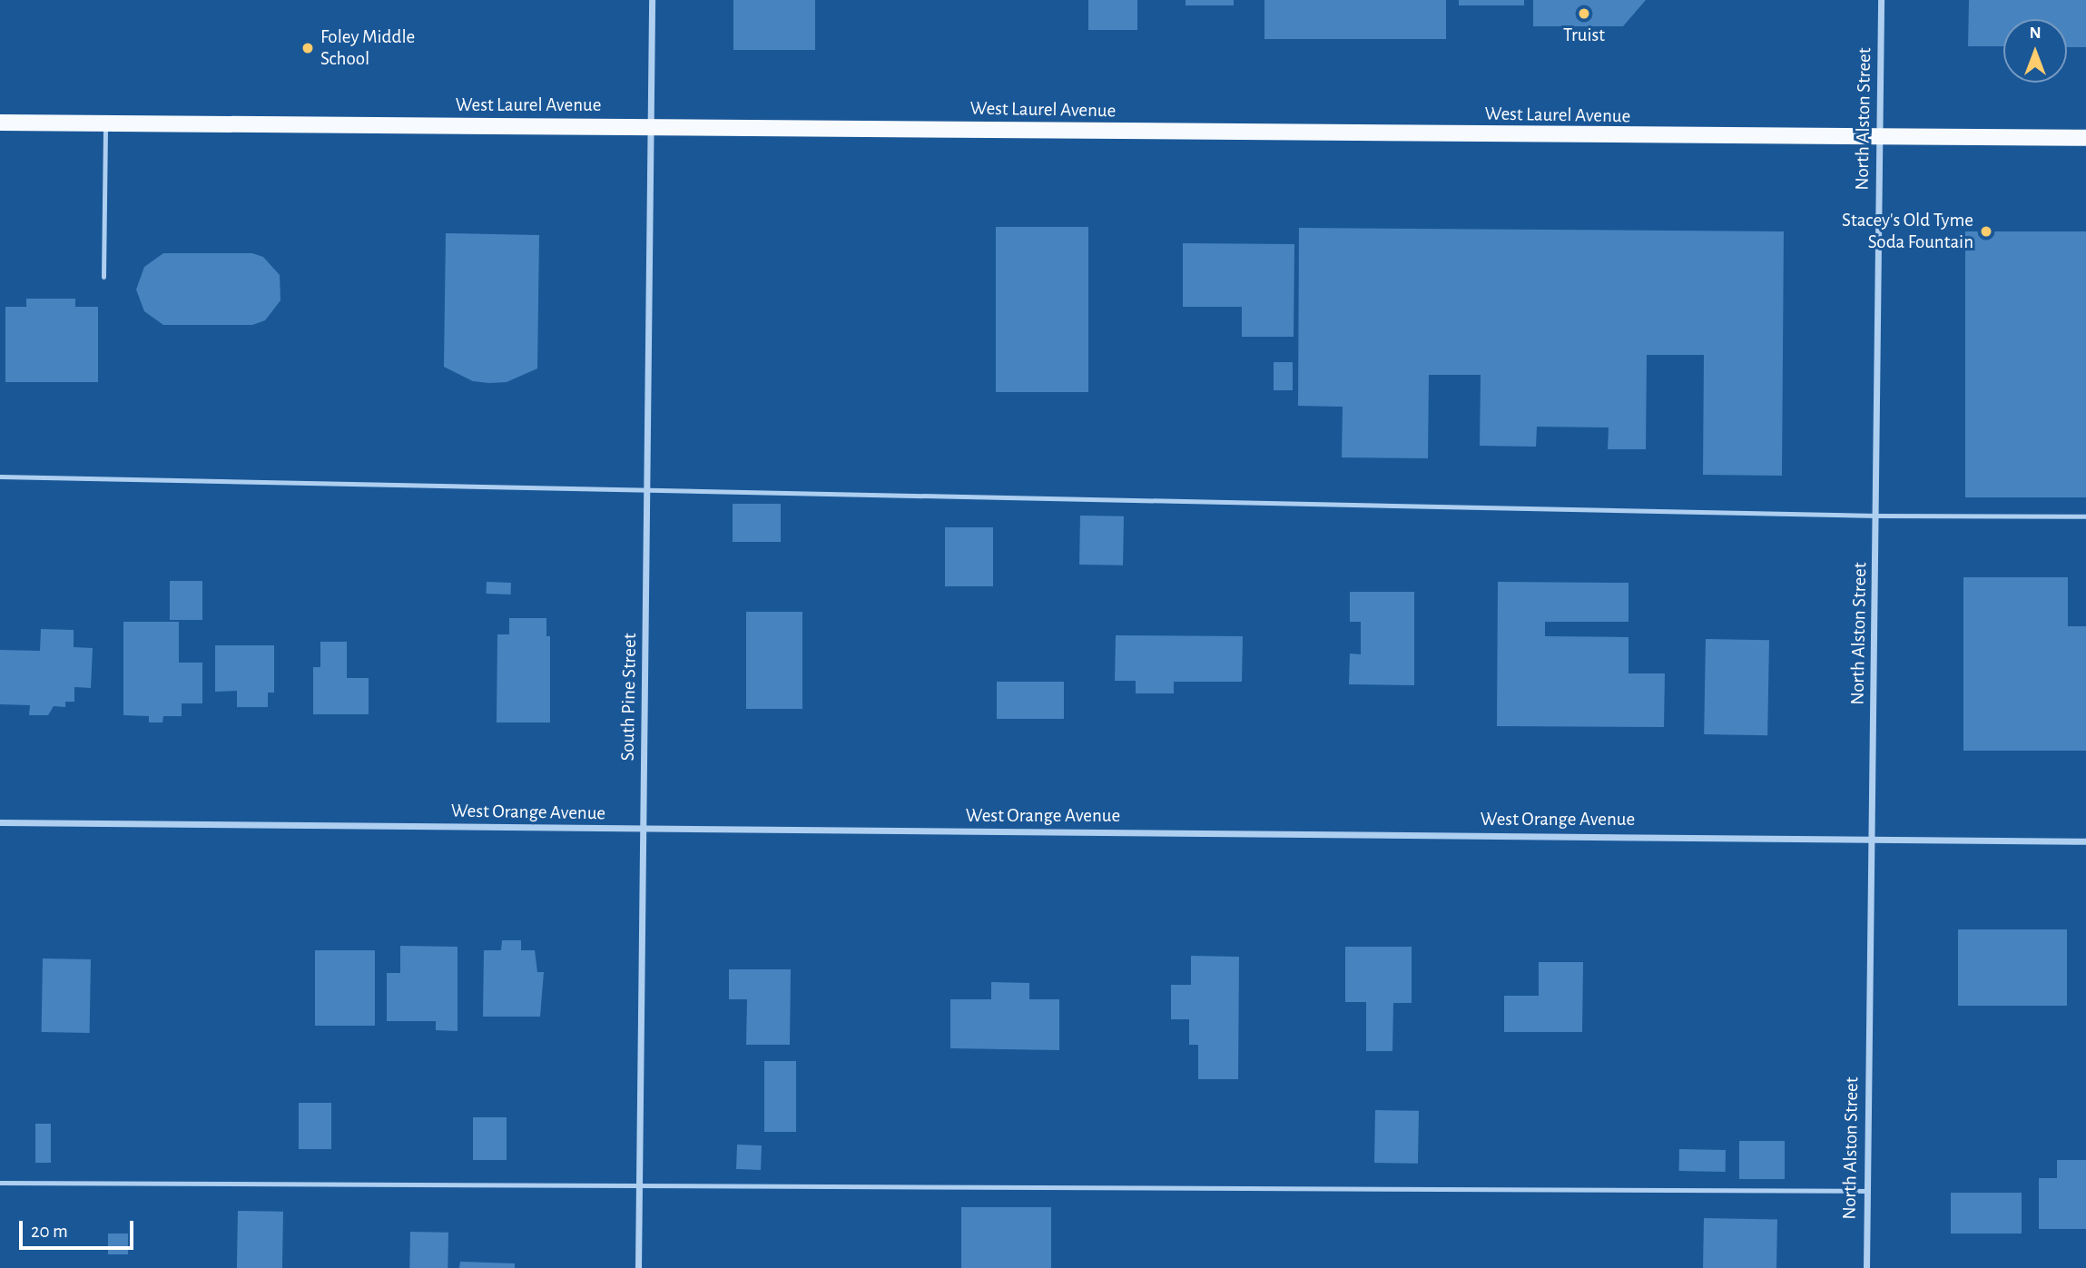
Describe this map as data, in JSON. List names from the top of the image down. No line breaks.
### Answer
{"streets":{"main road":["West Laurel Avenue"],"street":["North Alston Street","South Pine Street","West Orange Avenue"]},"crossings":[["West Laurel Avenue","North Alston Street"],["West Laurel Avenue","South Pine Street"],["North Alston Street","West Orange Avenue"],["South Pine Street","West Orange Avenue"]],"places":["Truist","Foley Middle School","Stacey's Old Tyme Soda Fountain"],"scale_bar":"20 m","north":"top"}
